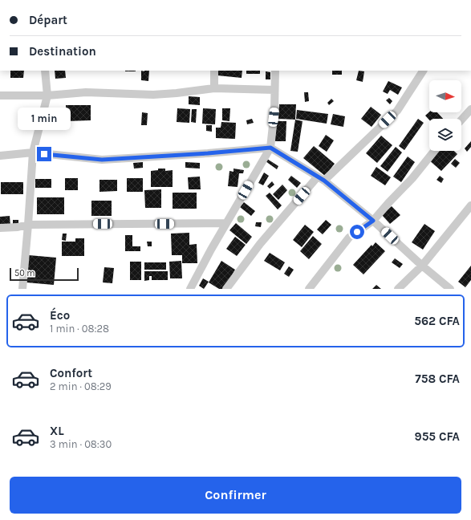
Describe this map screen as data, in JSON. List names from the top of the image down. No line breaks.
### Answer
{"scale_bar":"50 m","north":"right","page":{"banner":["Départ","Destination"],"bubble":"1 min","scale":"50 m","list":[{"name":"Éco","note":"1 min · 08:28","value":"562 CFA"},{"name":"Confort","note":"2 min · 08:29","value":"758 CFA"},{"name":"XL","note":"3 min · 08:30","value":"955 CFA"}],"buttons":"Confirmer"}}
